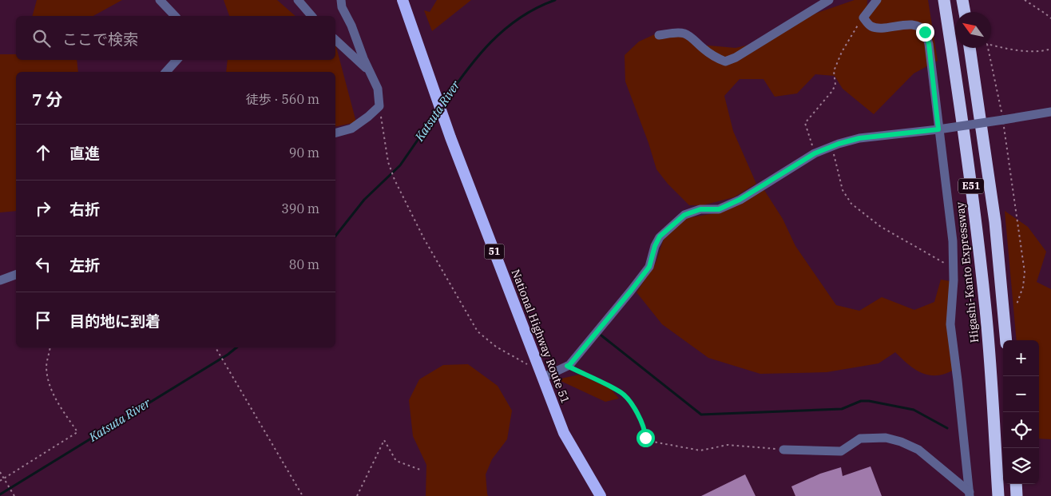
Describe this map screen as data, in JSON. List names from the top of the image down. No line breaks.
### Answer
{"streets":{"highway":["E51","51","Higashi-Kanto Expressway","National Highway Route 51"]},"water":["Katsuta River"],"north":"top left","page":{"search":"ここで検索","heading":["7 分","徒歩 · 560 m"],"list":[["直進","90 m"],["右折","390 m"],["左折","80 m"],"目的地に到着"],"map_buttons":["+","−"]}}
